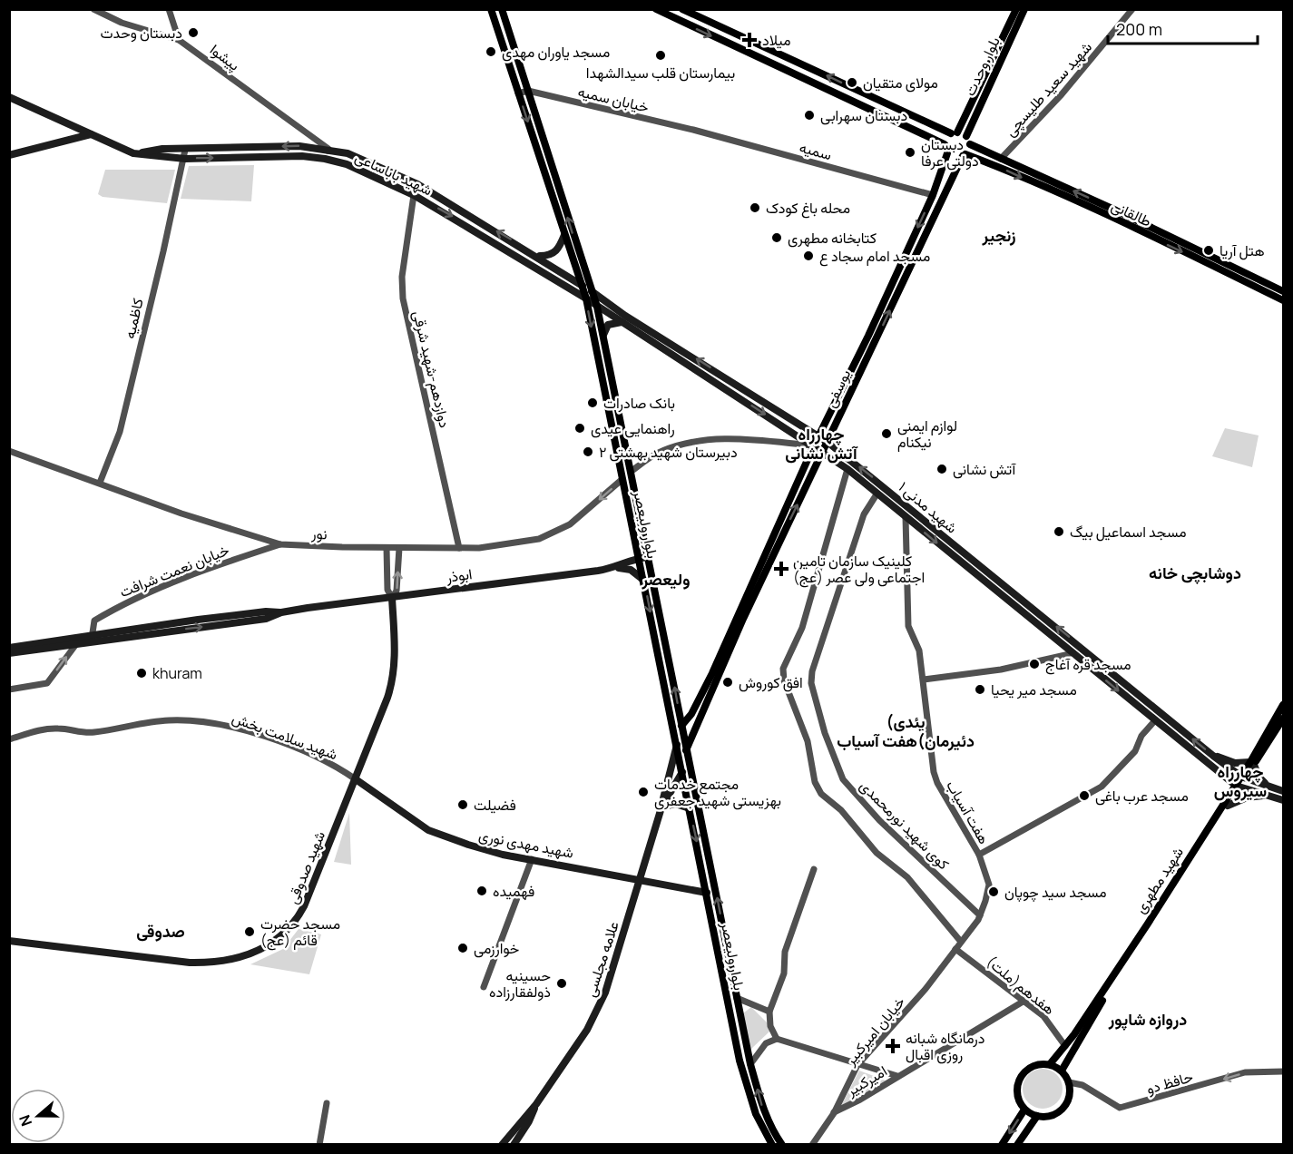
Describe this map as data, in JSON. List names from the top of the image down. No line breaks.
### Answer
{"streets":{"main road":["بلوار وحدت","شهید باباساعی","طالقانی","یوسفی","شهید مدنی ۱","بلوار ولیعصر","ابوذر","شهید مهدی نوری","شهید صدوقی","شهید مطهری","علامه مجلسی"],"street":["پیشوا","شهید سعید طلیسچی","خیابان سمیه","سمیه","کاظمیه","دوازدهم-شهید شرقی","نور","خیابان نعمت شرافت","شهید سلامت بخش","هفت آسیاب","کوی شهید نورمحمدی","هفدهم(ملت)","خیابان امیرکبیر","امیرکبیر","حافظ دو"]},"crossings":[["پیشوا","شهید باباساعی"],["بلوار وحدت","طالقانی"],["بلوار وحدت","یوسفی"],["شهید سعید طلیسچی","طالقانی"],["خیابان سمیه","سمیه"],["خیابان سمیه","بلوار ولیعصر"],["سمیه","یوسفی"],["شهید باباساعی","کاظمیه"],["شهید باباساعی","دوازدهم-شهید شرقی"],["شهید باباساعی","شهید مدنی ۱"],["شهید باباساعی","بلوار ولیعصر"],["طالقانی","یوسفی"],["کاظمیه","نور"],["دوازدهم-شهید شرقی","نور"],["یوسفی","شهید مدنی ۱"],["یوسفی","بلوار ولیعصر"],["شهید مدنی ۱","بلوار ولیعصر"],["شهید مدنی ۱","هفت آسیاب"],["شهید مدنی ۱","کوی شهید نورمحمدی"],["شهید مدنی ۱","شهید مطهری"],["بلوار ولیعصر","نور"],["بلوار ولیعصر","ابوذر"],["بلوار ولیعصر","شهید مهدی نوری"],["نور","خیابان نعمت شرافت"],["خیابان نعمت شرافت","ابوذر"],["ابوذر","شهید صدوقی"],["شهید سلامت بخش","شهید مهدی نوری"],["شهید سلامت بخش","شهید صدوقی"],["هفت آسیاب","کوی شهید نورمحمدی"],["هفت آسیاب","هفدهم(ملت)"],["هفت آسیاب","خیابان امیرکبیر"],["شهید مهدی نوری","شهید صدوقی"],["شهید مهدی نوری","علامه مجلسی"],["شهید مطهری","هفدهم(ملت)"],["شهید مطهری","حافظ دو"],["هفدهم(ملت)","امیرکبیر"],["خیابان امیرکبیر","امیرکبیر"]],"one_way":["حافظ دو"],"districts":["زنجیر","چهارراه آتش نشانی","دوشابچی خانه","ولیعصر","(یئدی دئیرمان)هفت آسیاب","چهارراه سیروس","صدوقی","دروازه شاپور"],"places":{"other":["دبستان وحدت","مسجد یاوران مهدی","بیمارستان قلب سیدالشهدا","مولای متقیان","دبستان سهرابی","دبستان دولتی عرفا","محله باغ کودک","کتابخانه مطهری","هتل آریا","مسجد امام سجاد ع","بانک صادرات","راهنمایی عیدی","لوازم ایمنی نیکنام","دبیرستان شهید بهشتی ۲","آتش نشانی","مسجد اسماعیل بیگ","مسجد قره آغاج","khuram","افق کوروش","مسجد میر یحیا","مجتمع خدمات بهزیستی شهید جعفری","مسجد عرب باغی","فضیلت","فهمیده","مسجد سید چوپان","مسجد حضرت قائم (عج)","خوارزمی","حسینیه ذولفقارزاده"],"health":["میلاد","کلینیک سازمان تامین اجتماعی ولی عصر (عج)","درمانگاه شبانه روزی اقبال"]},"scale_bar":"200 m","north":"left"}
